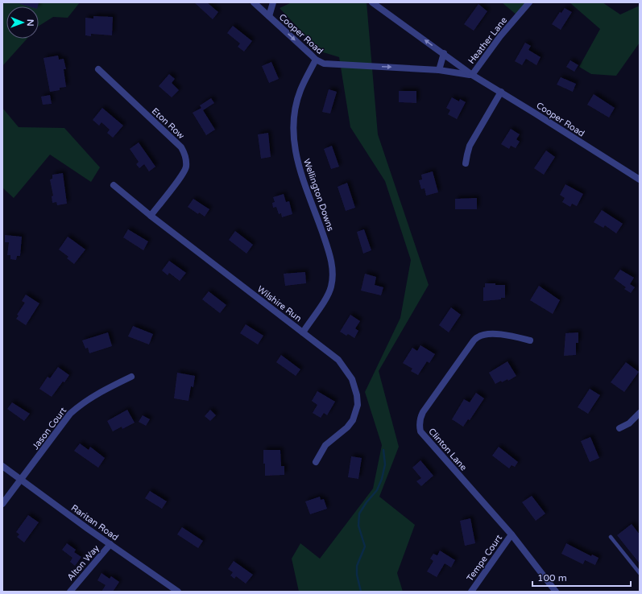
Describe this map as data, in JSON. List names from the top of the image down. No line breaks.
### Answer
{"streets":{"street":["Cooper Road","Heather Lane","Eton Row","Wellington Downs","Wilshire Run","Jason Court","Clinton Lane","Raritan Road","Tempe Court","Alton Way"]},"crossings":[["Cooper Road","Heather Lane"],["Cooper Road","Wellington Downs"],["Eton Row","Wilshire Run"],["Wellington Downs","Wilshire Run"],["Jason Court","Raritan Road"],["Clinton Lane","Tempe Court"],["Raritan Road","Alton Way"]],"scale_bar":"100 m","north":"right"}
